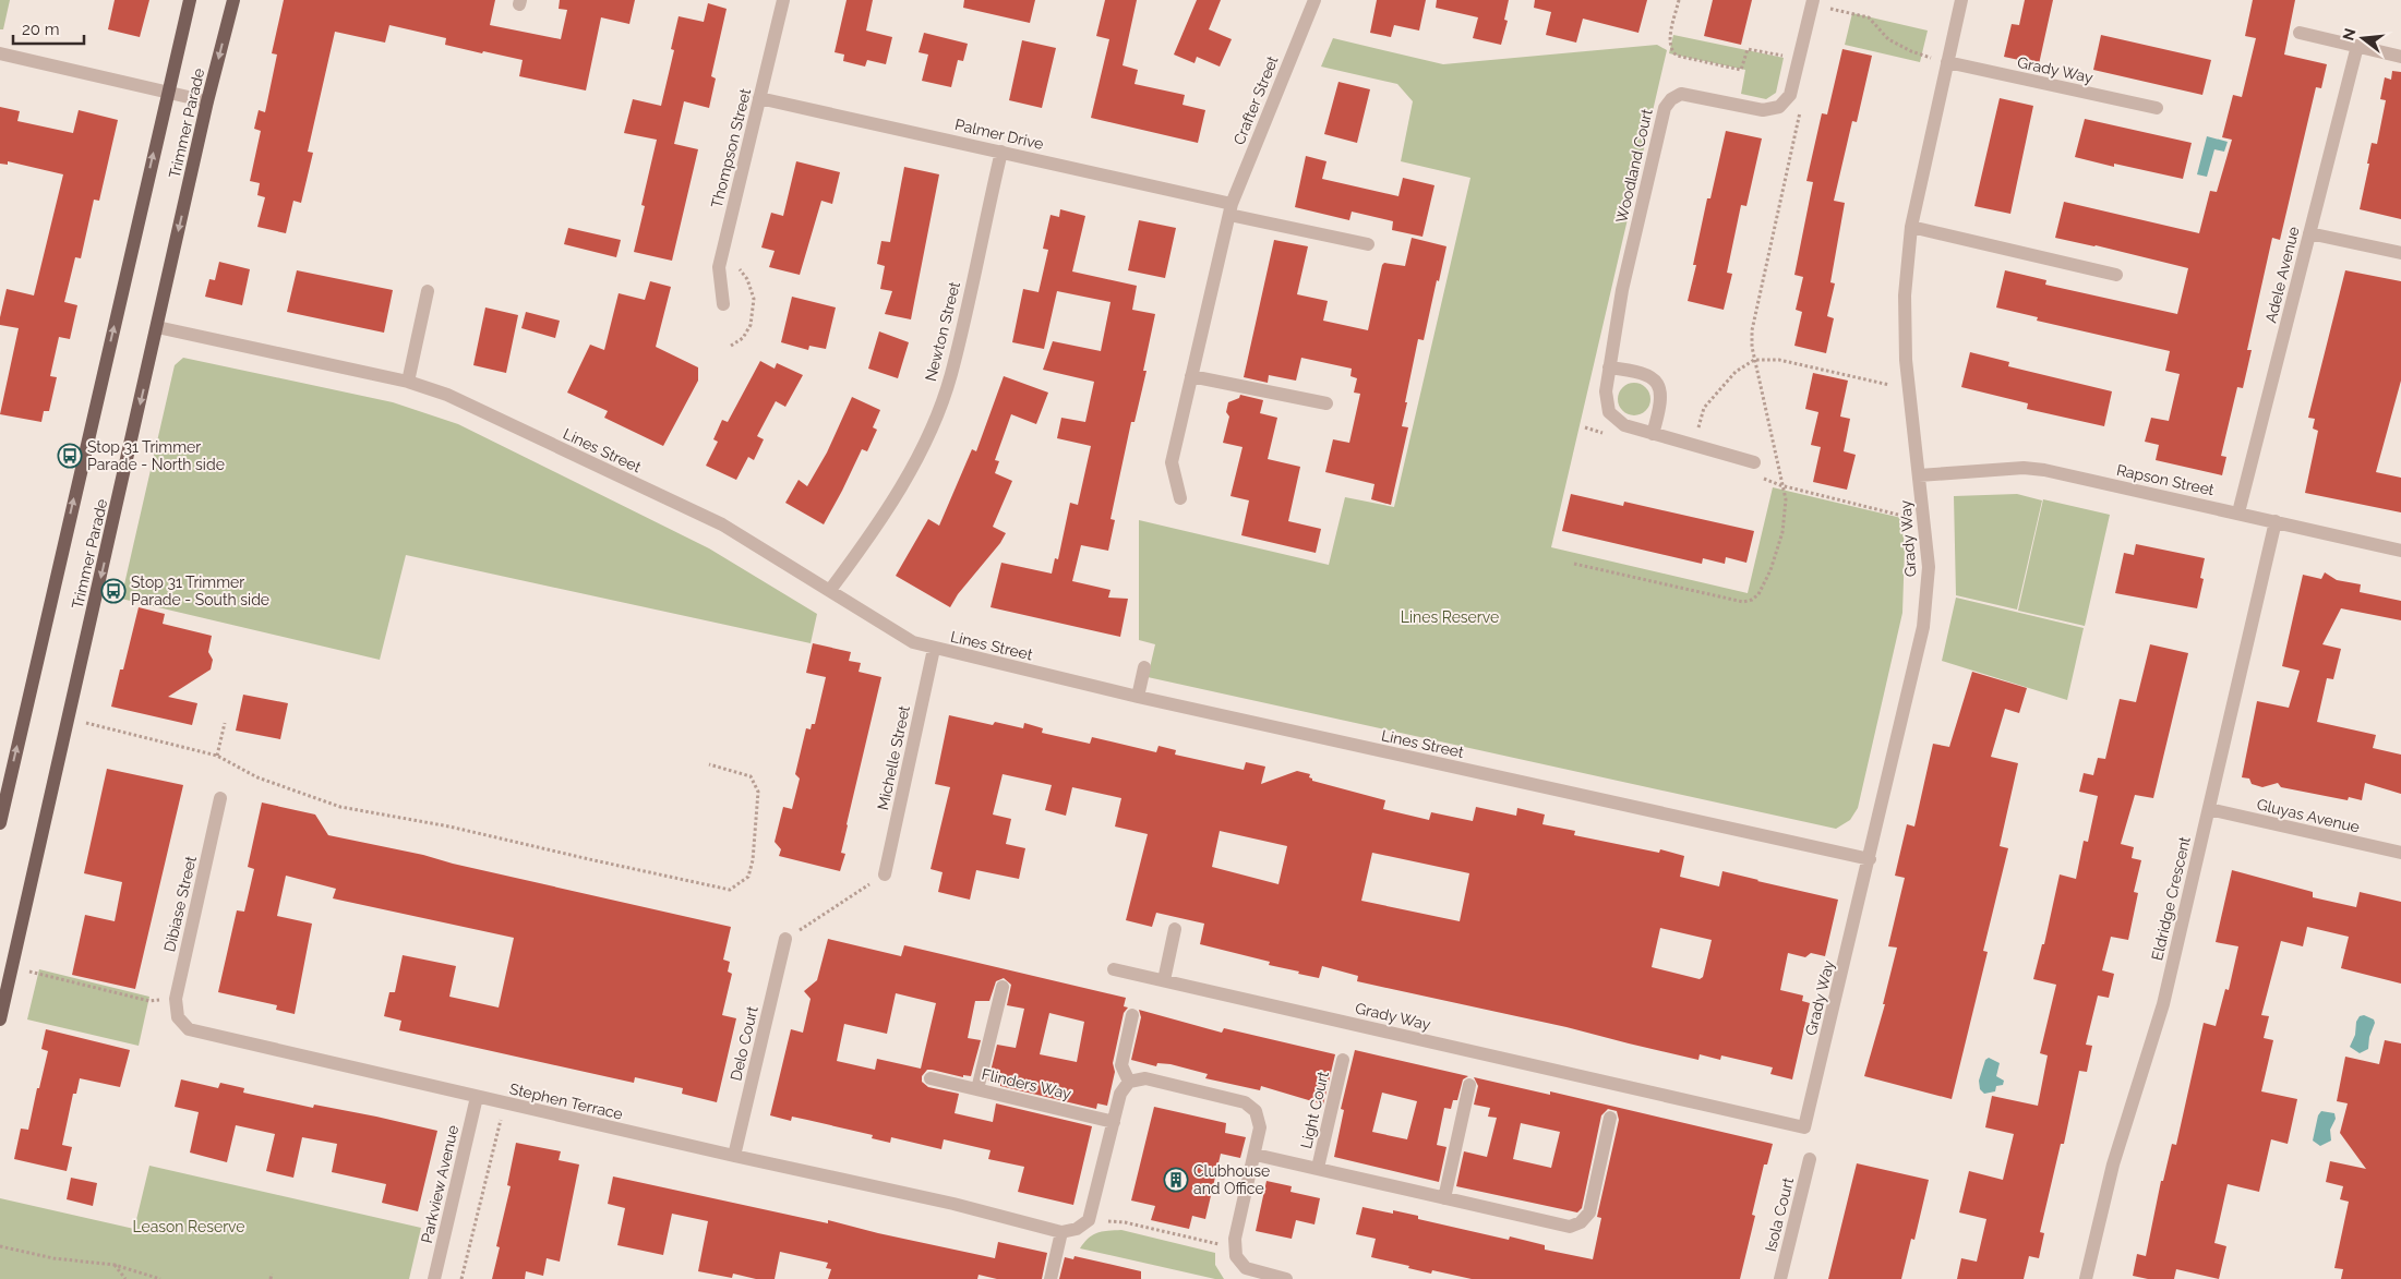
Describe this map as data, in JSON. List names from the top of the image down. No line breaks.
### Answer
{"streets":{"main road":["Trimmer Parade"],"street":["Grady Way","Crafter Street","Palmer Drive","Thompson Street","Woodland Court","Adele Avenue","Newton Street","Lines Street","Rapson Street","Michelle Street","Gluyas Avenue","Eldridge Crescent","Dibiase Street","Delo Court","Flinders Way","Stephen Terrace","Light Court","Parkview Avenue","Isola Court"]},"crossings":[["Grady Way","Lines Street"],["Grady Way","Rapson Street"],["Crafter Street","Palmer Drive"],["Trimmer Parade","Lines Street"],["Palmer Drive","Thompson Street"],["Palmer Drive","Newton Street"],["Adele Avenue","Rapson Street"],["Newton Street","Lines Street"],["Lines Street","Michelle Street"],["Rapson Street","Eldridge Crescent"],["Gluyas Avenue","Eldridge Crescent"],["Dibiase Street","Stephen Terrace"],["Delo Court","Stephen Terrace"],["Stephen Terrace","Parkview Avenue"]],"parks":["Lines Reserve","Leason Reserve"],"places":{"bus stop":["Stop 31 Trimmer Parade - North side","Stop 31 Trimmer Parade - South side"],"building":["Clubhouse and Office"]},"scale_bar":"20 m","north":"left"}
